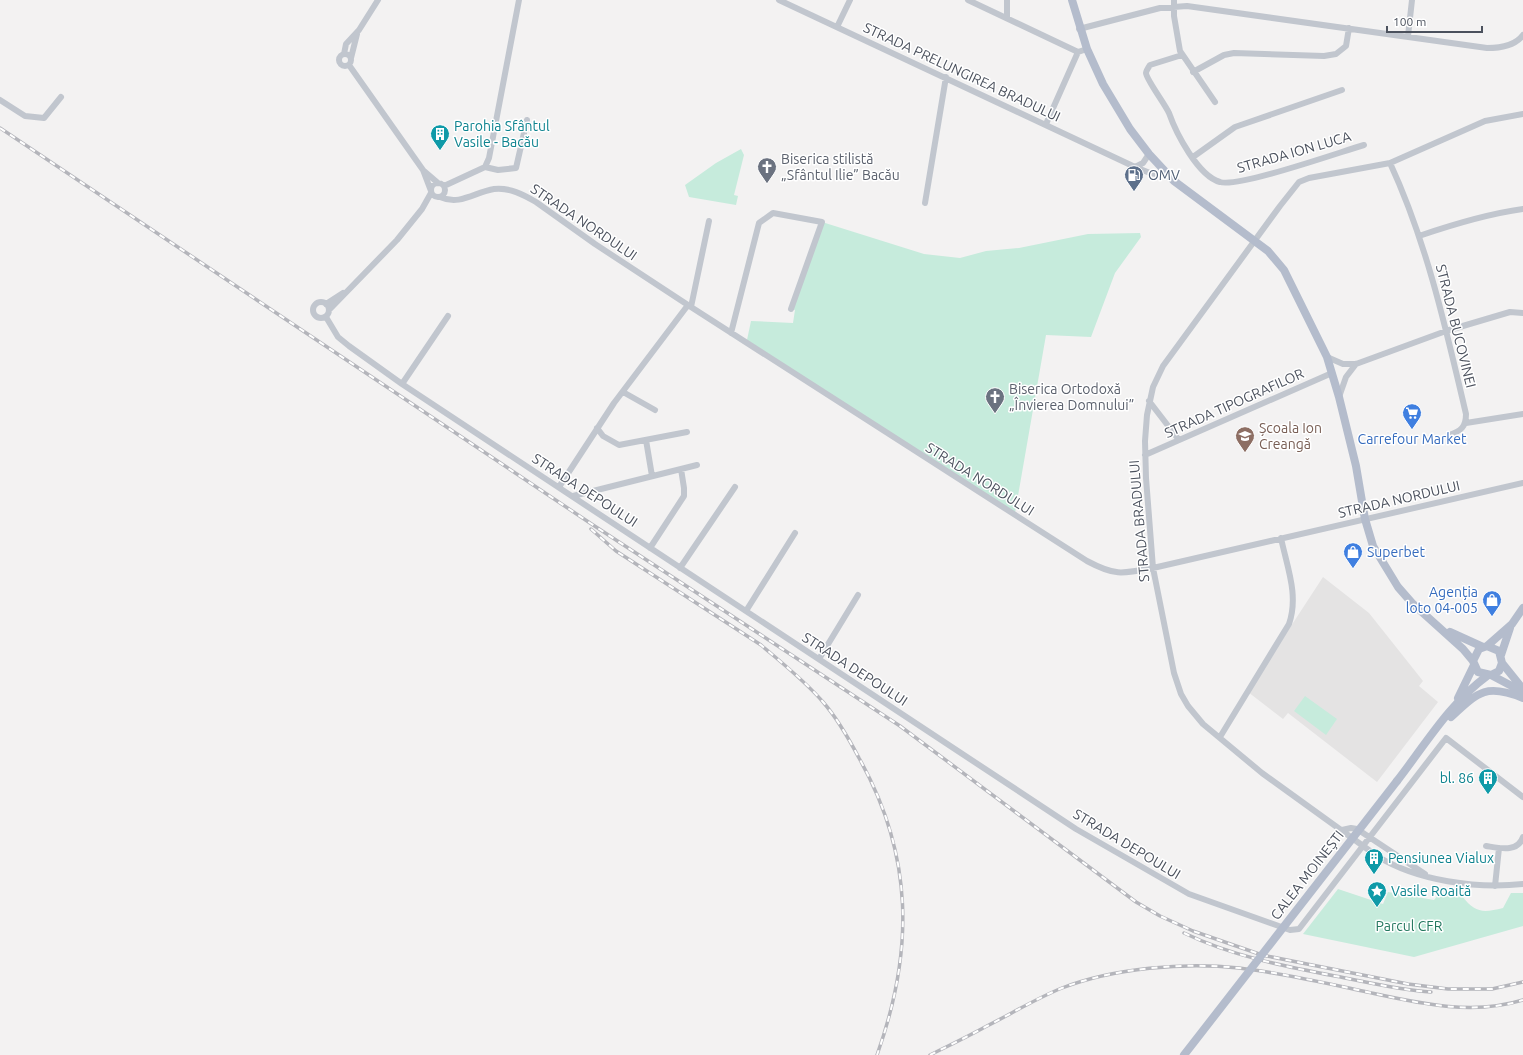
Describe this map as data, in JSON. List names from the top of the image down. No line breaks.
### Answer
{"streets":{"main road":["CALEA MOINEȘTI"],"street":["STRADA PRELUNGIREA BRADULUI","STRADA ION LUCA","STRADA NORDULUI","STRADA BUCOVINEI","STRADA TIPOGRAFILOR","STRADA DEPOULUI","STRADA BRADULUI"]},"crossings":[["STRADA ION LUCA","STRADA BUCOVINEI"],["STRADA ION LUCA","STRADA BRADULUI"],["STRADA NORDULUI","STRADA BRADULUI"],["STRADA TIPOGRAFILOR","STRADA BRADULUI"],["STRADA DEPOULUI","STRADA BRADULUI"]],"parks":["Parcul CFR"],"places":{"building":["Parohia Sfântul Vasile - Bacău","bl. 86","Pensiunea Vialux"],"church":["Biserica stilistă „Sfântul Ilie” Bacău","Biserica Ortodoxă „Învierea Domnului”"],"fuel station":["OMV"],"supermarket":["Carrefour Market"],"school or university":["Școala Ion Creangă"],"shop":["Superbet","Agenția loto 04-005"],"place":["Vasile Roaită"]},"scale_bar":"100 m"}
